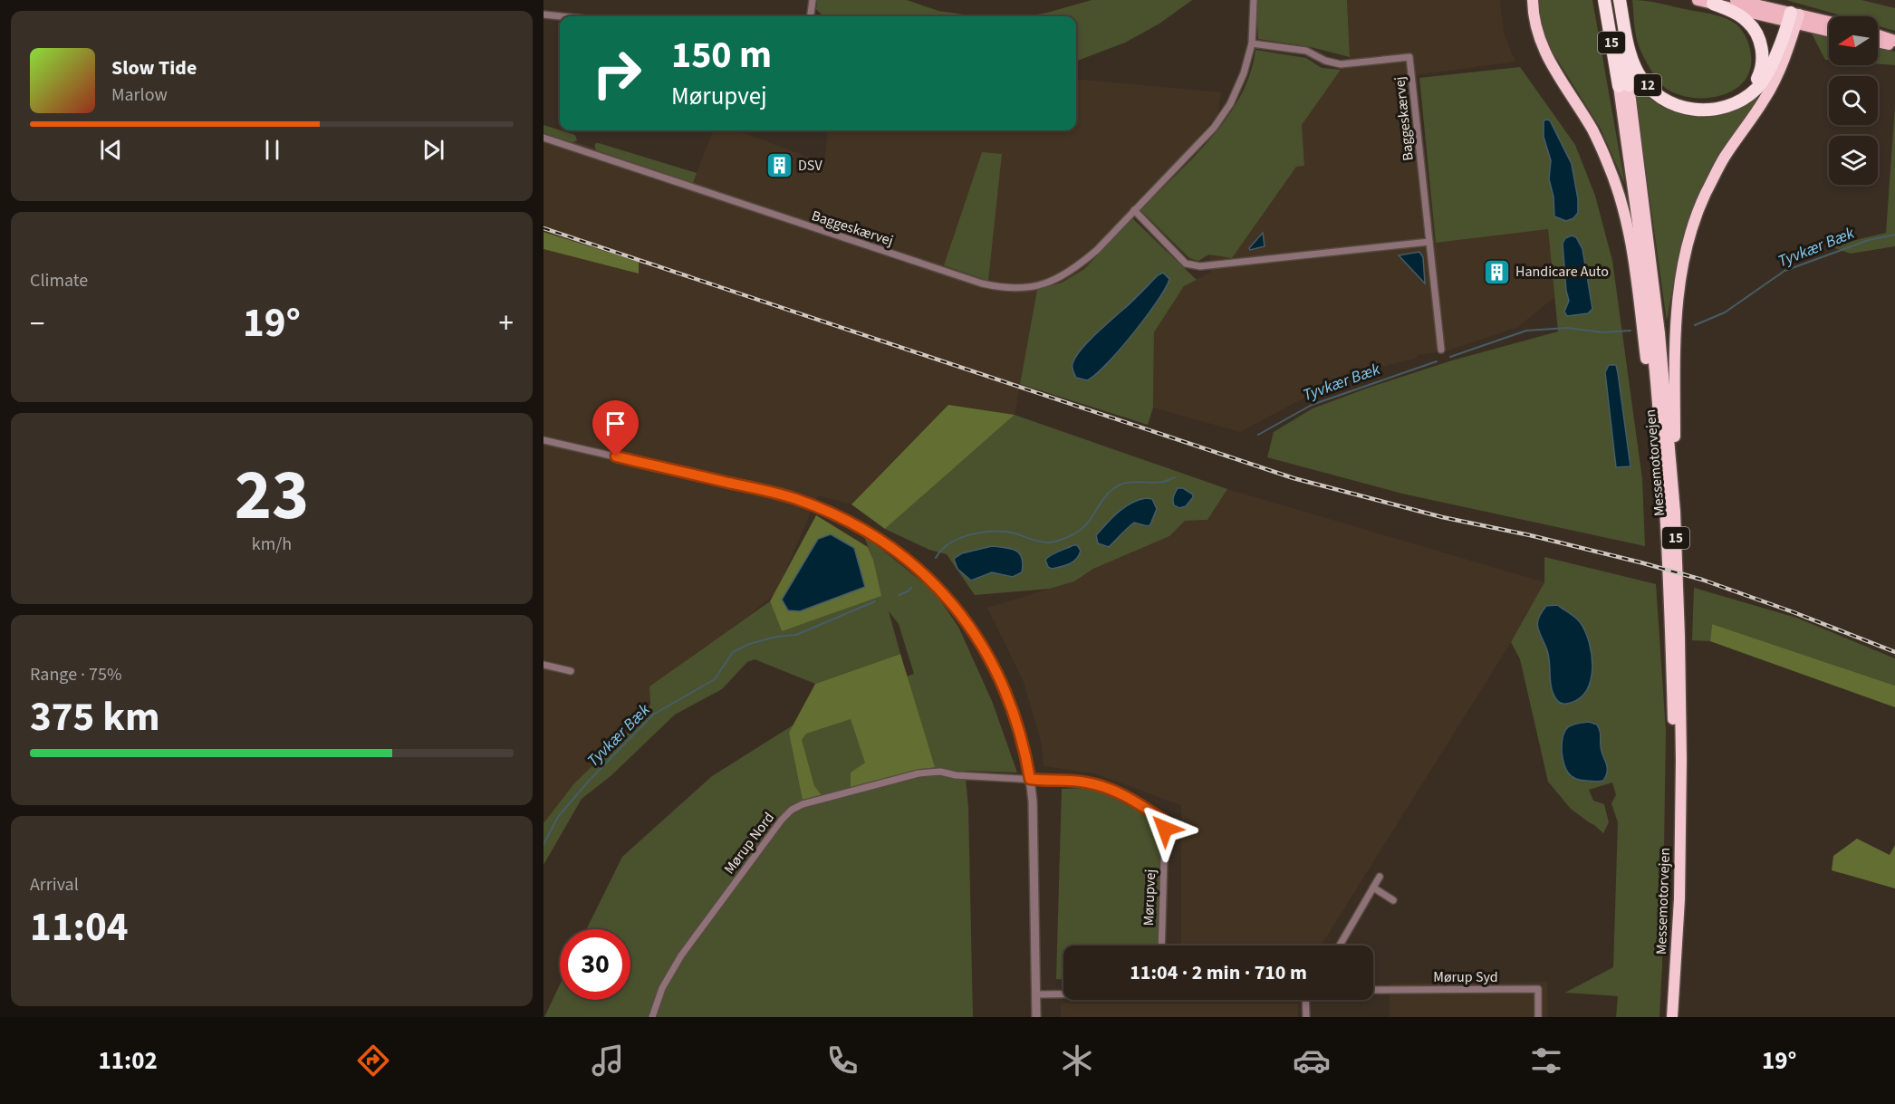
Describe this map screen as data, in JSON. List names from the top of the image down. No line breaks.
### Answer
{"streets":{"highway":["15","12","Messemotorvejen"],"street":["Baggeskærvej","Mørup Nord","Mørupvej","Mørup Syd"]},"crossings":[["Mørup Nord","Mørupvej"]],"water":["Tyvkær Bæk"],"places":{"building":["DSV","Handicare Auto"]},"north":"left","page":{"turn":["150 m","Mørupvej"],"song":["Slow Tide","Marlow"],"tile":["Climate",["23","km/h"],["Range · 75%","375 km"],["Arrival","11:04"]],"heat":["−","19°","+"],"limit":"30","trip":"11:04 · 2 min · 710 m","tabs":["11:02","19°"]}}
